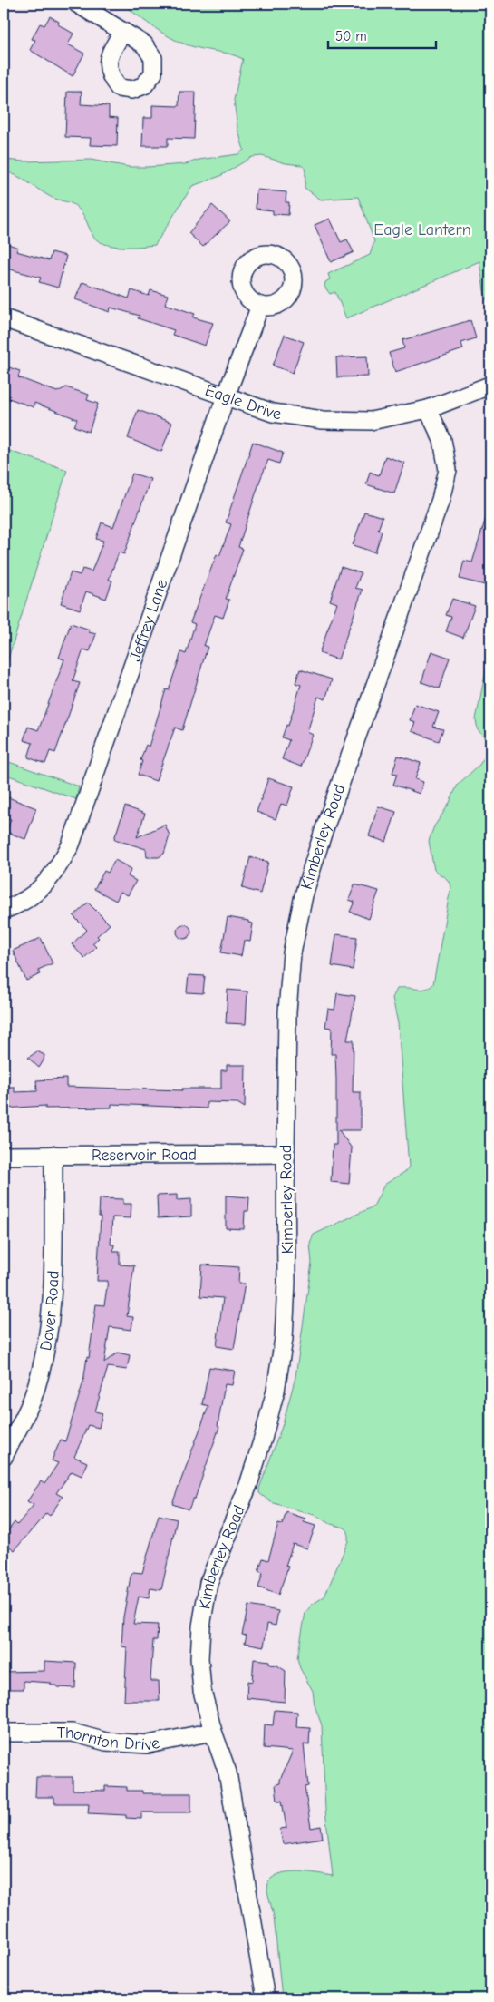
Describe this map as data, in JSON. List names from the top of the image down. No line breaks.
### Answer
{"streets":{"street":["Eagle Drive","Jeffrey Lane","Kimberley Road","Reservoir Road","Dover Road","Thornton Drive"]},"crossings":[["Eagle Drive","Jeffrey Lane"],["Eagle Drive","Kimberley Road"],["Kimberley Road","Reservoir Road"],["Kimberley Road","Thornton Drive"],["Reservoir Road","Dover Road"]],"parks":["Eagle Lantern"],"scale_bar":"50 m"}
